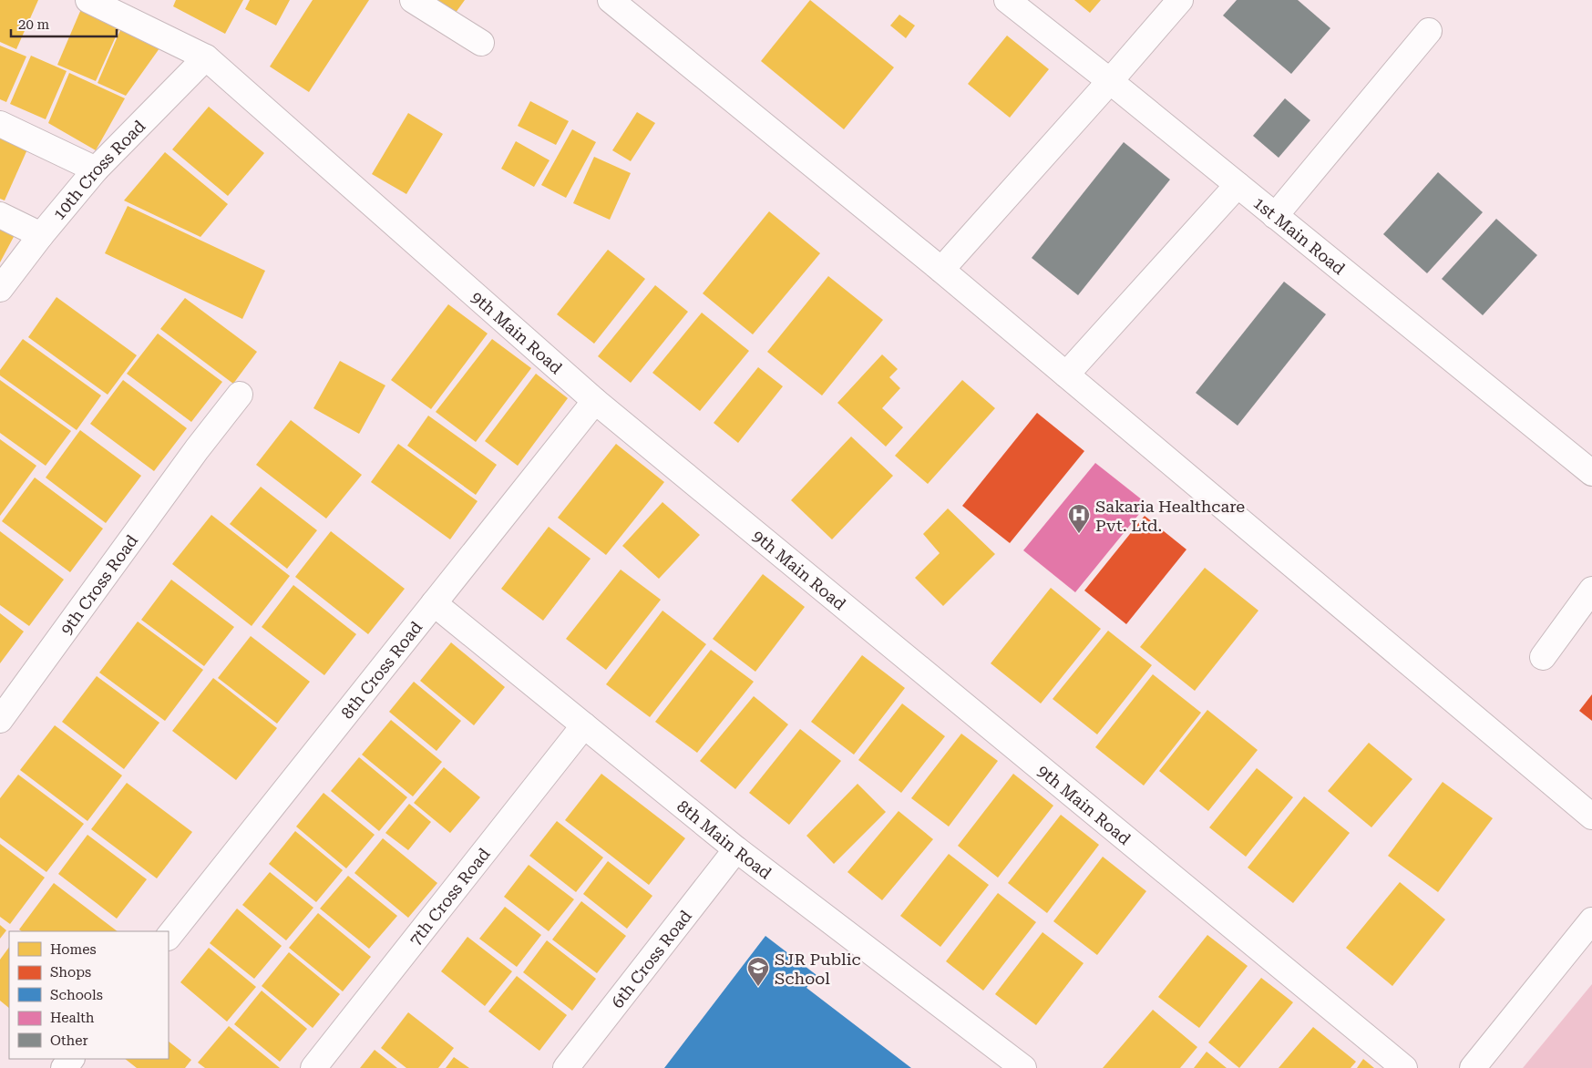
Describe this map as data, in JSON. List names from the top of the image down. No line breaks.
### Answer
{"streets":{"street":["10th Cross Road","1st Main Road","9th Main Road","9th Cross Road","8th Cross Road","8th Main Road","7th Cross Road","6th Cross Road"]},"crossings":[["10th Cross Road","9th Main Road"],["9th Main Road","8th Cross Road"],["8th Cross Road","8th Main Road"],["8th Main Road","7th Cross Road"],["8th Main Road","6th Cross Road"]],"places":{"hospital":["Sakaria Healthcare Pvt. Ltd."],"school or university":["SJR Public School"]},"legend":["Homes","Shops","Schools","Health","Other"],"scale_bar":"20 m"}
